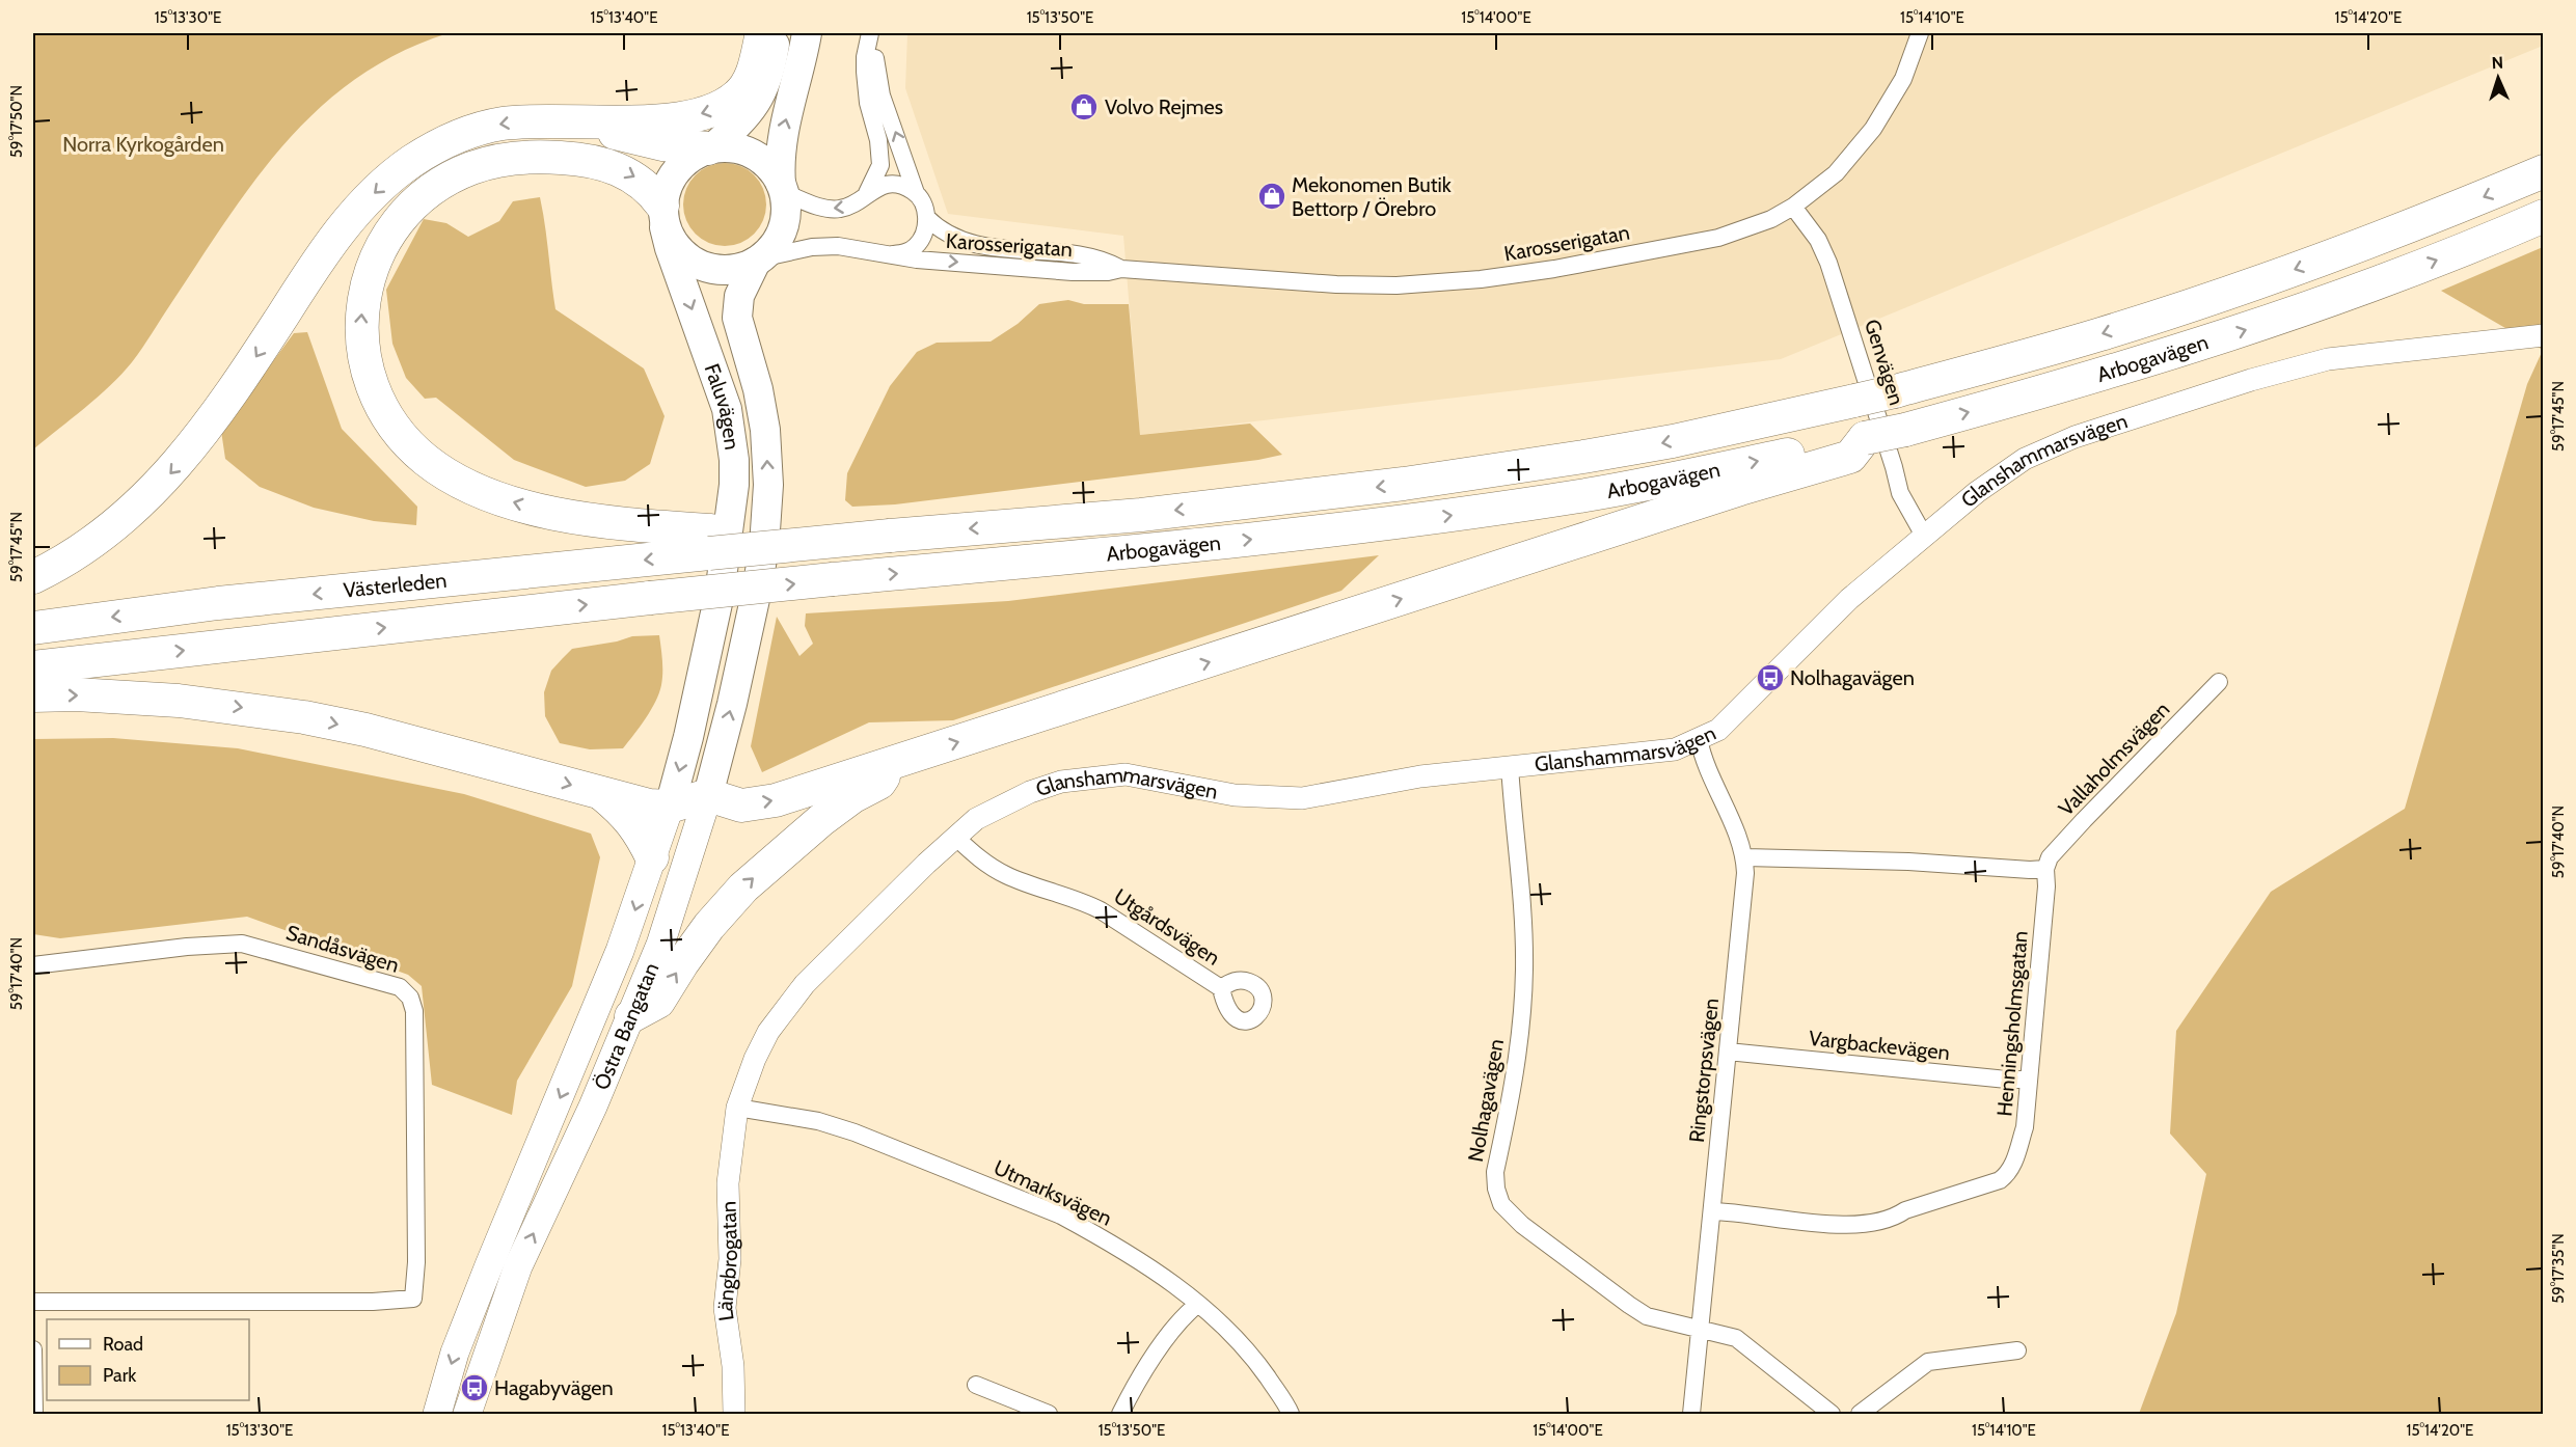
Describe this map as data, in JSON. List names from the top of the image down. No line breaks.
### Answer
{"streets":{"highway":["Arbogavägen","Faluvägen","Västerleden","Östra Bangatan"],"street":["Karosserigatan","Genvägen","Glanshammarsvägen","Vallaholmsvägen","Utgårdsvägen","Sandåsvägen","Henningsholmsgatan","Vargbackevägen","Ringstorpsvägen","Nolhagavägen","Utmarksvägen","Längbrogatan"]},"crossings":[["Karosserigatan","Genvägen"],["Karosserigatan","Faluvägen"],["Arbogavägen","Faluvägen"],["Arbogavägen","Västerleden"],["Arbogavägen","Östra Bangatan"],["Genvägen","Glanshammarsvägen"],["Faluvägen","Västerleden"],["Faluvägen","Östra Bangatan"],["Glanshammarsvägen","Utgårdsvägen"],["Glanshammarsvägen","Ringstorpsvägen"],["Glanshammarsvägen","Nolhagavägen"],["Glanshammarsvägen","Utmarksvägen"],["Glanshammarsvägen","Längbrogatan"],["Västerleden","Östra Bangatan"],["Vallaholmsvägen","Henningsholmsgatan"],["Henningsholmsgatan","Vargbackevägen"],["Henningsholmsgatan","Ringstorpsvägen"],["Vargbackevägen","Ringstorpsvägen"],["Ringstorpsvägen","Nolhagavägen"],["Utmarksvägen","Längbrogatan"]],"parks":["Norra Kyrkogården"],"places":{"shop":["Volvo Rejmes","Mekonomen Butik Bettorp / Örebro"],"bus stop":["Nolhagavägen","Hagabyvägen"]},"legend":["Road","Park"],"north":"top","coordinates":["15°13'30\"E","15°13'40\"E","15°13'50\"E","15°14'00\"E","15°14'10\"E","15°14'20\"E","59°17'50\"N","59°17'45\"N","59°17'40\"N","59°17'35\"N"]}
